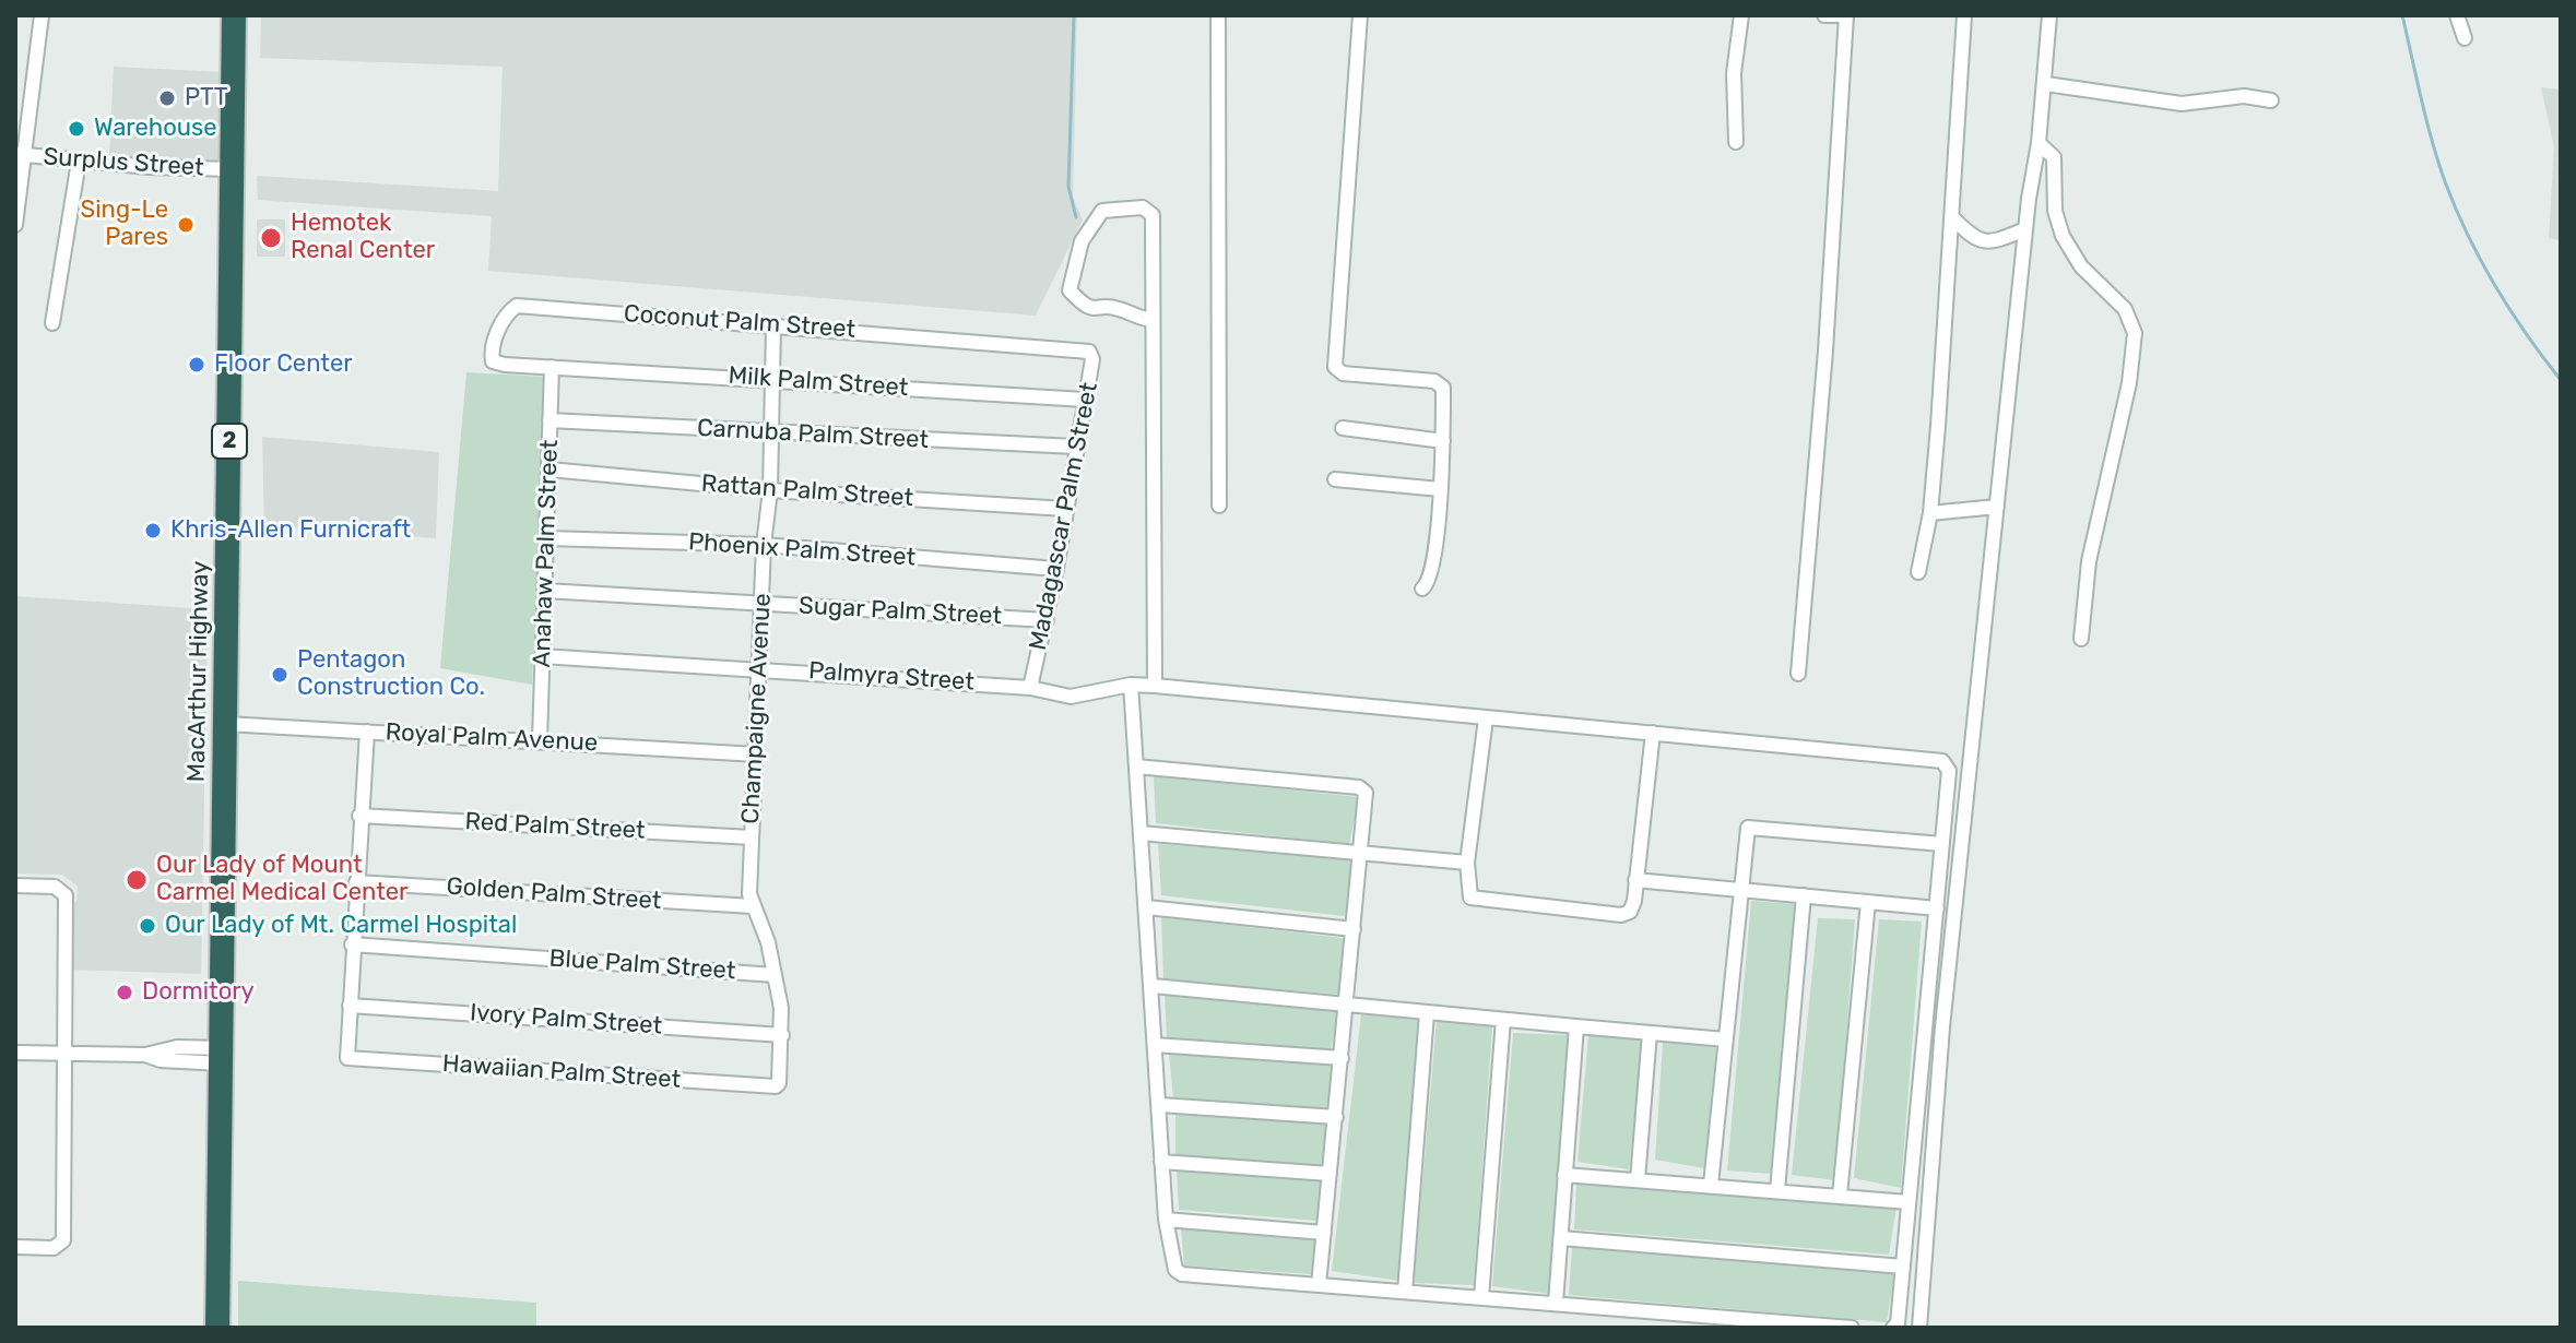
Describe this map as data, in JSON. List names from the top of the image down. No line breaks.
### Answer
{"streets":{"highway":["2","MacArthur Highway"],"street":["Surplus Street","Coconut Palm Street","Milk Palm Street","Carnuba Palm Street","Rattan Palm Street","Madagascar Palm Street","Phoenix Palm Street","Anahaw Palm Street","Sugar Palm Street","Palmyra Street","Champaigne Avenue","Royal Palm Avenue","Red Palm Street","Golden Palm Street","Blue Palm Street","Ivory Palm Street","Hawaiian Palm Street"]},"crossings":[["Surplus Street","MacArthur Highway"],["Coconut Palm Street","Milk Palm Street"],["Coconut Palm Street","Madagascar Palm Street"],["Coconut Palm Street","Anahaw Palm Street"],["Coconut Palm Street","Champaigne Avenue"],["Milk Palm Street","Madagascar Palm Street"],["Milk Palm Street","Anahaw Palm Street"],["Milk Palm Street","Champaigne Avenue"],["Carnuba Palm Street","Madagascar Palm Street"],["Carnuba Palm Street","Anahaw Palm Street"],["Carnuba Palm Street","Champaigne Avenue"],["Rattan Palm Street","Madagascar Palm Street"],["Rattan Palm Street","Anahaw Palm Street"],["Rattan Palm Street","Champaigne Avenue"],["Madagascar Palm Street","Phoenix Palm Street"],["Madagascar Palm Street","Sugar Palm Street"],["Madagascar Palm Street","Palmyra Street"],["Phoenix Palm Street","Anahaw Palm Street"],["Phoenix Palm Street","Champaigne Avenue"],["Anahaw Palm Street","Sugar Palm Street"],["Anahaw Palm Street","Palmyra Street"],["Anahaw Palm Street","Royal Palm Avenue"],["Sugar Palm Street","Champaigne Avenue"],["MacArthur Highway","Royal Palm Avenue"],["Palmyra Street","Champaigne Avenue"],["Champaigne Avenue","Royal Palm Avenue"],["Champaigne Avenue","Red Palm Street"],["Champaigne Avenue","Golden Palm Street"],["Champaigne Avenue","Blue Palm Street"],["Champaigne Avenue","Ivory Palm Street"],["Champaigne Avenue","Hawaiian Palm Street"],["Ivory Palm Street","Hawaiian Palm Street"]],"places":["PTT","Warehouse","Sing-Le Pares","Hemotek Renal Center","Floor Center","Khris-Allen Furnicraft","Pentagon Construction Co.","Our Lady of Mount Carmel Medical Center","Our Lady of Mt. Carmel Hospital","Dormitory"]}
